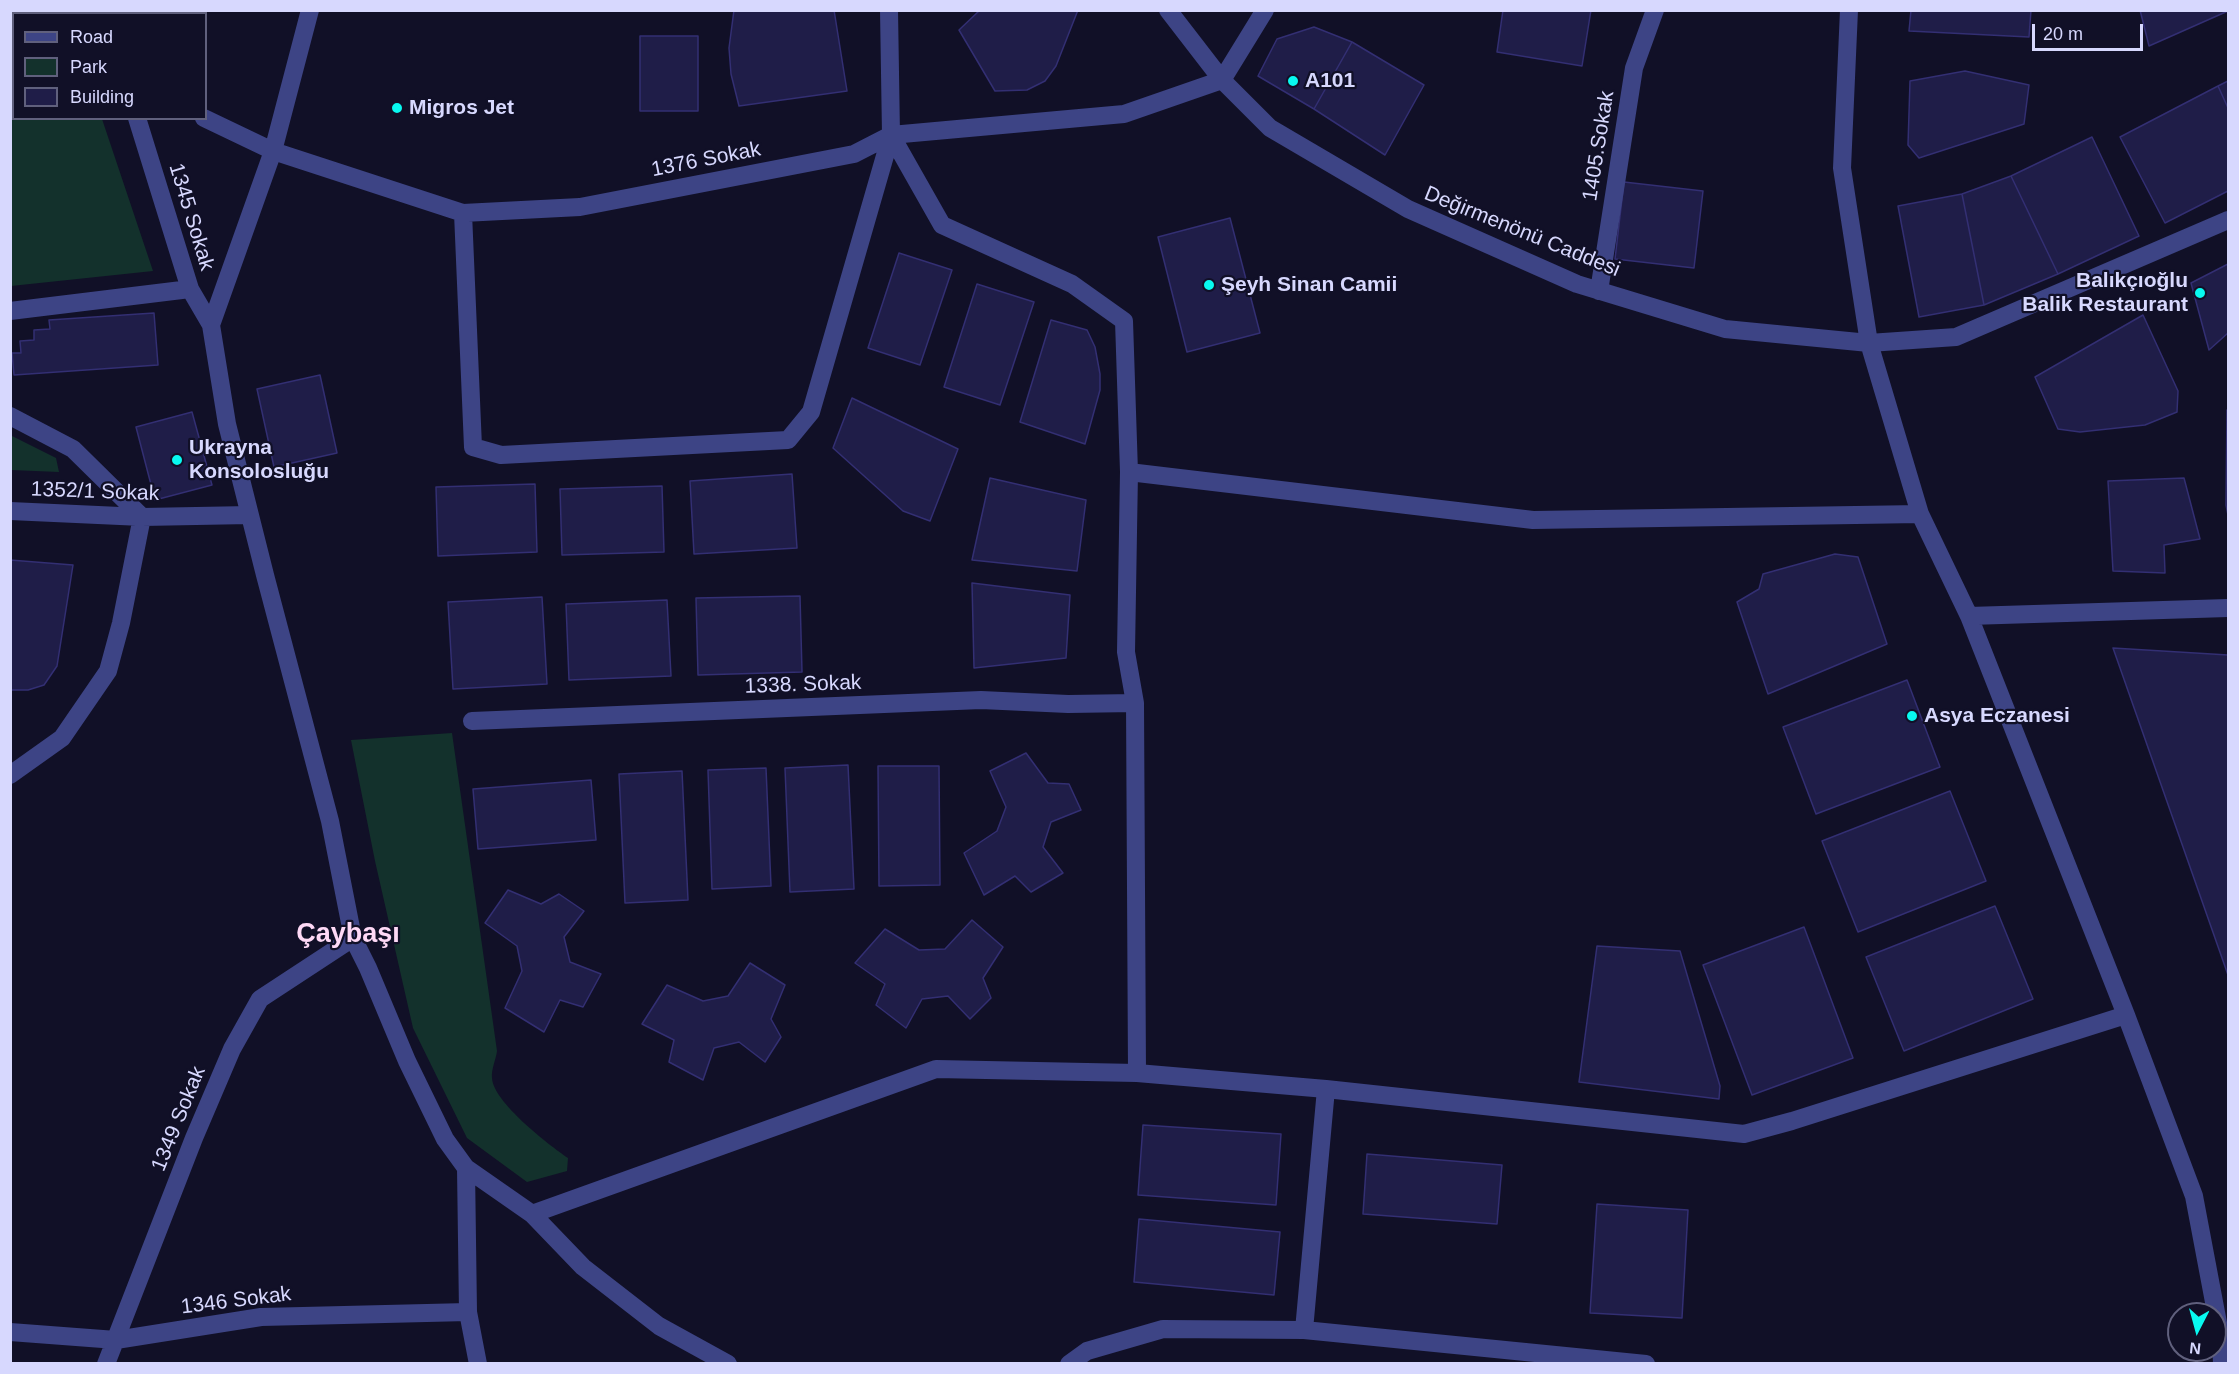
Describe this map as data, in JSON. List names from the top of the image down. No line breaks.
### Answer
{"streets":{"street":["1405.Sokak","1376 Sokak","1345 Sokak","Değirmenönü Caddesi","1352/1 Sokak","1338. Sokak","1349 Sokak","1346 Sokak"]},"crossings":[["1405.Sokak","Değirmenönü Caddesi"],["1376 Sokak","Değirmenönü Caddesi"],["1349 Sokak","1346 Sokak"]],"districts":["Çaybaşı"],"places":["A101","Migros Jet","Şeyh Sinan Camii","Balıkçıoğlu Balik Restaurant","Ukrayna Konsolosluğu","Asya Eczanesi"],"legend":["Road","Park","Building"],"scale_bar":"20 m","north":"bottom"}
